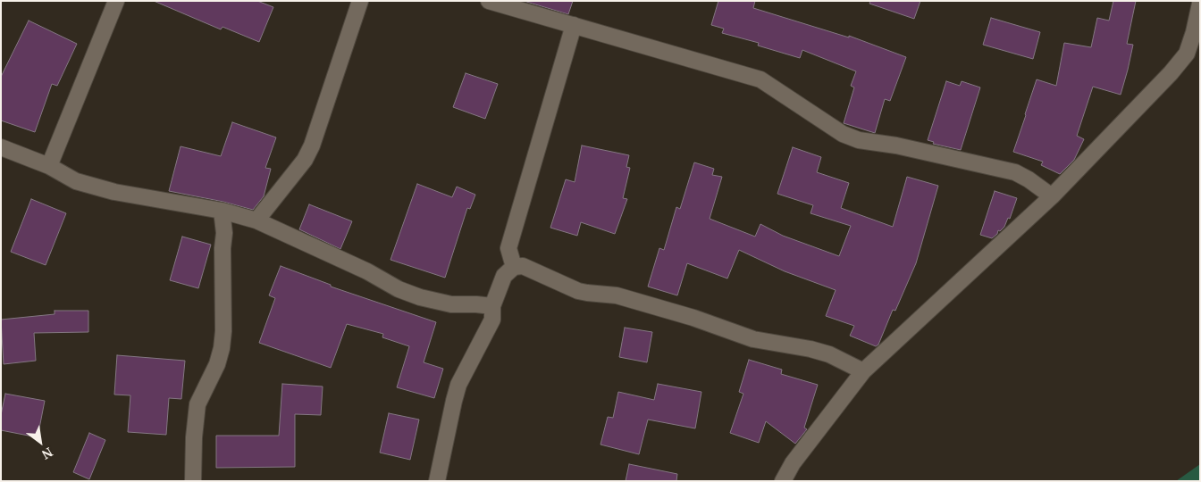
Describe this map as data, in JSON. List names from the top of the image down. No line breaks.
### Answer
{"north":"bottom right"}
